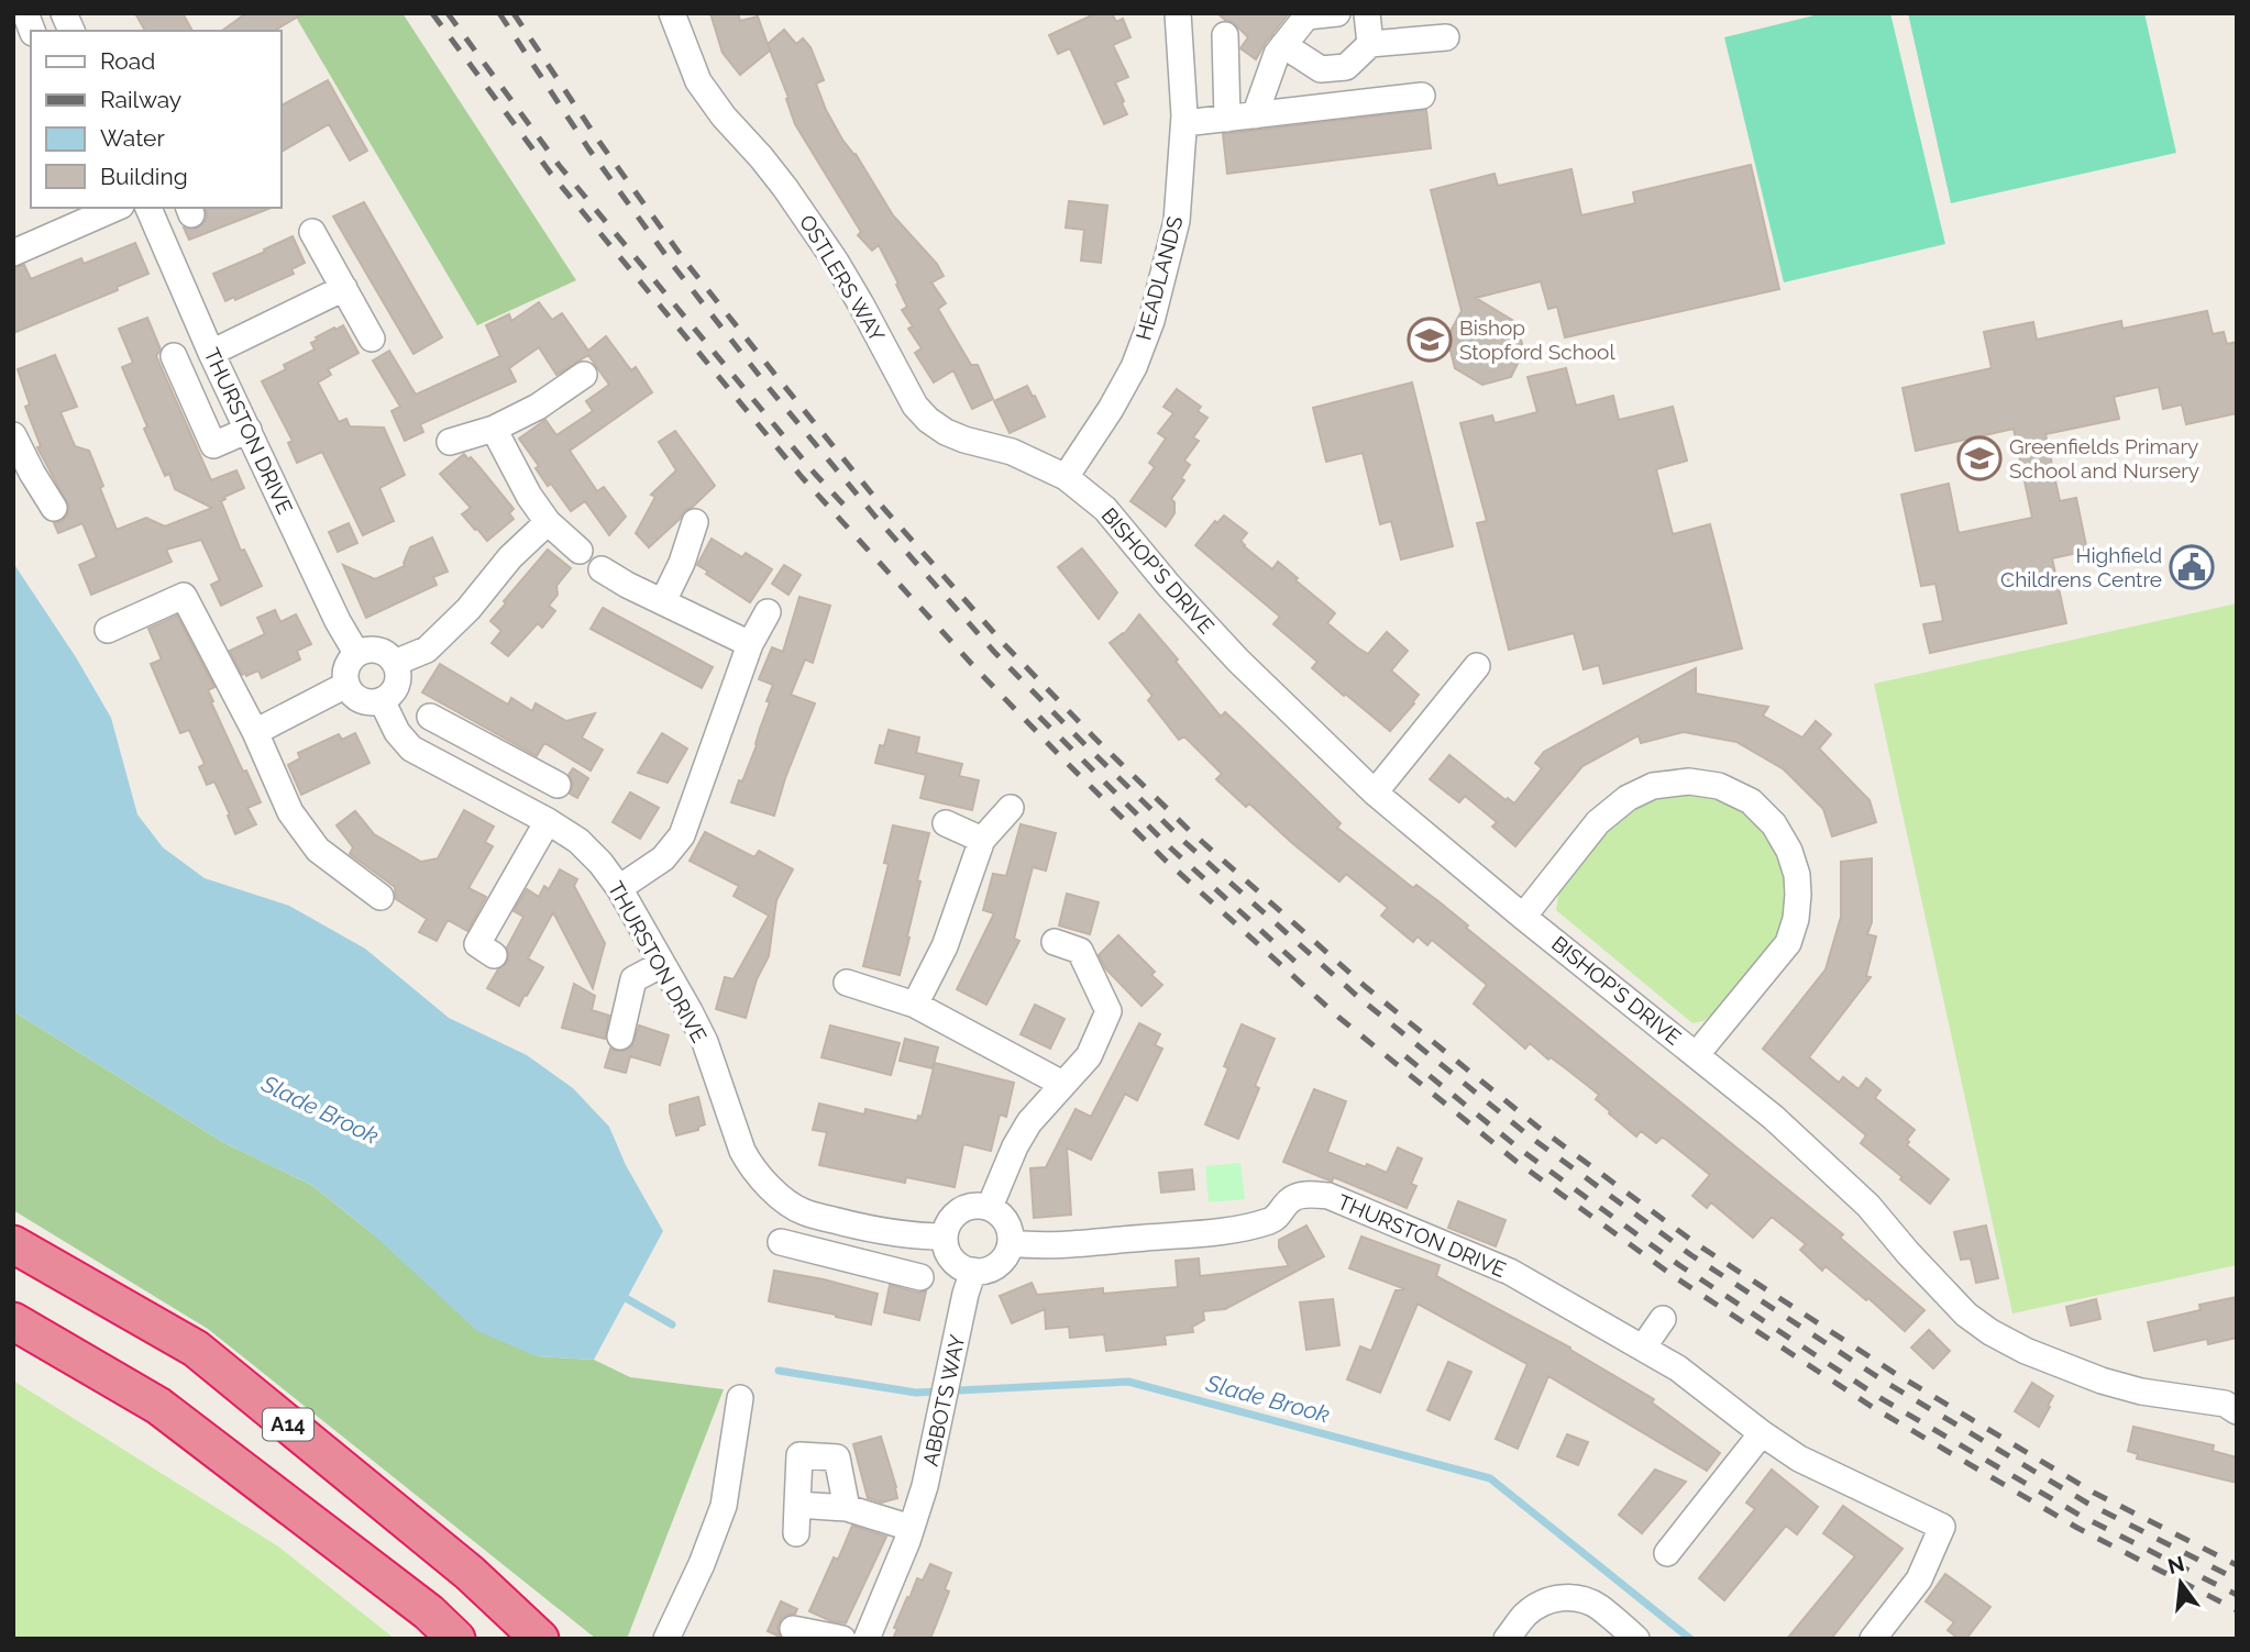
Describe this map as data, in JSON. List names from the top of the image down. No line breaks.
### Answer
{"streets":{"highway":["A14"],"street":["OSTLERS WAY","HEADLANDS","THURSTON DRIVE","BISHOP'S DRIVE","ABBOTS WAY"]},"crossings":[["OSTLERS WAY","HEADLANDS"],["OSTLERS WAY","BISHOP'S DRIVE"],["HEADLANDS","BISHOP'S DRIVE"],["THURSTON DRIVE","ABBOTS WAY"]],"water":["Slade Brook"],"places":{"school or university":["Bishop Stopford School","Greenfields Primary School and Nursery"],"public building":["Highfield Childrens Centre"]},"legend":["Road","Railway","Water","Building"],"north":"top"}
